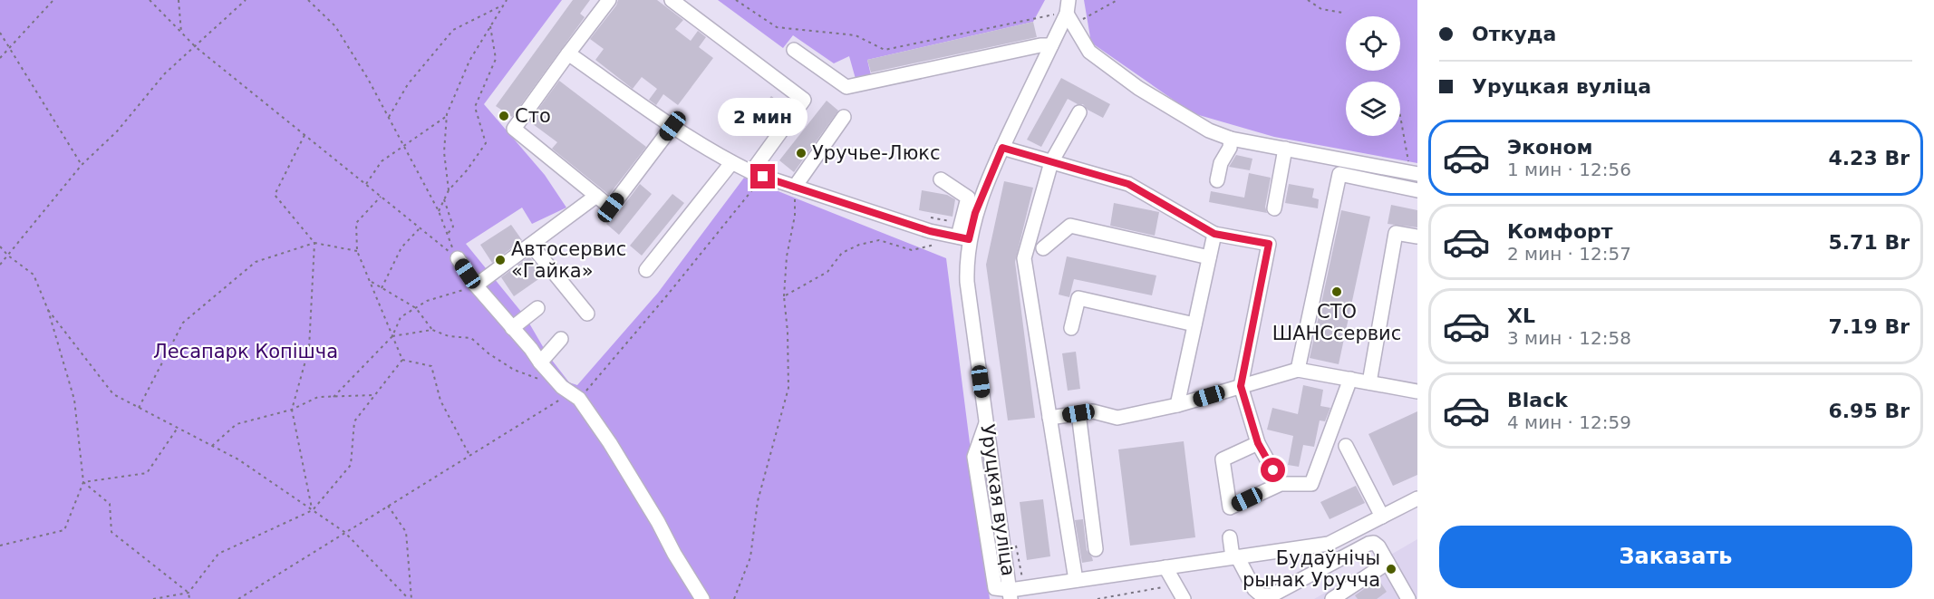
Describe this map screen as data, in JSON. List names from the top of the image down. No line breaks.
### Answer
{"streets":{"street":["Уруцкая вуліца"]},"parks":["Лесапарк Копішча"],"places":["Сто","Уручье-Люкс","Автосервис «Гайка»","СТО ШАНСсервис","Будаўнічы рынак Уручча"],"page":{"banner":["Откуда","Уруцкая вуліца"],"bubble":"2 мин","list":[{"name":"Эконом","note":"1 мин · 12:56","value":"4.23 Br"},{"name":"Комфорт","note":"2 мин · 12:57","value":"5.71 Br"},{"name":"XL","note":"3 мин · 12:58","value":"7.19 Br"},{"name":"Black","note":"4 мин · 12:59","value":"6.95 Br"}],"buttons":"Заказать"}}
